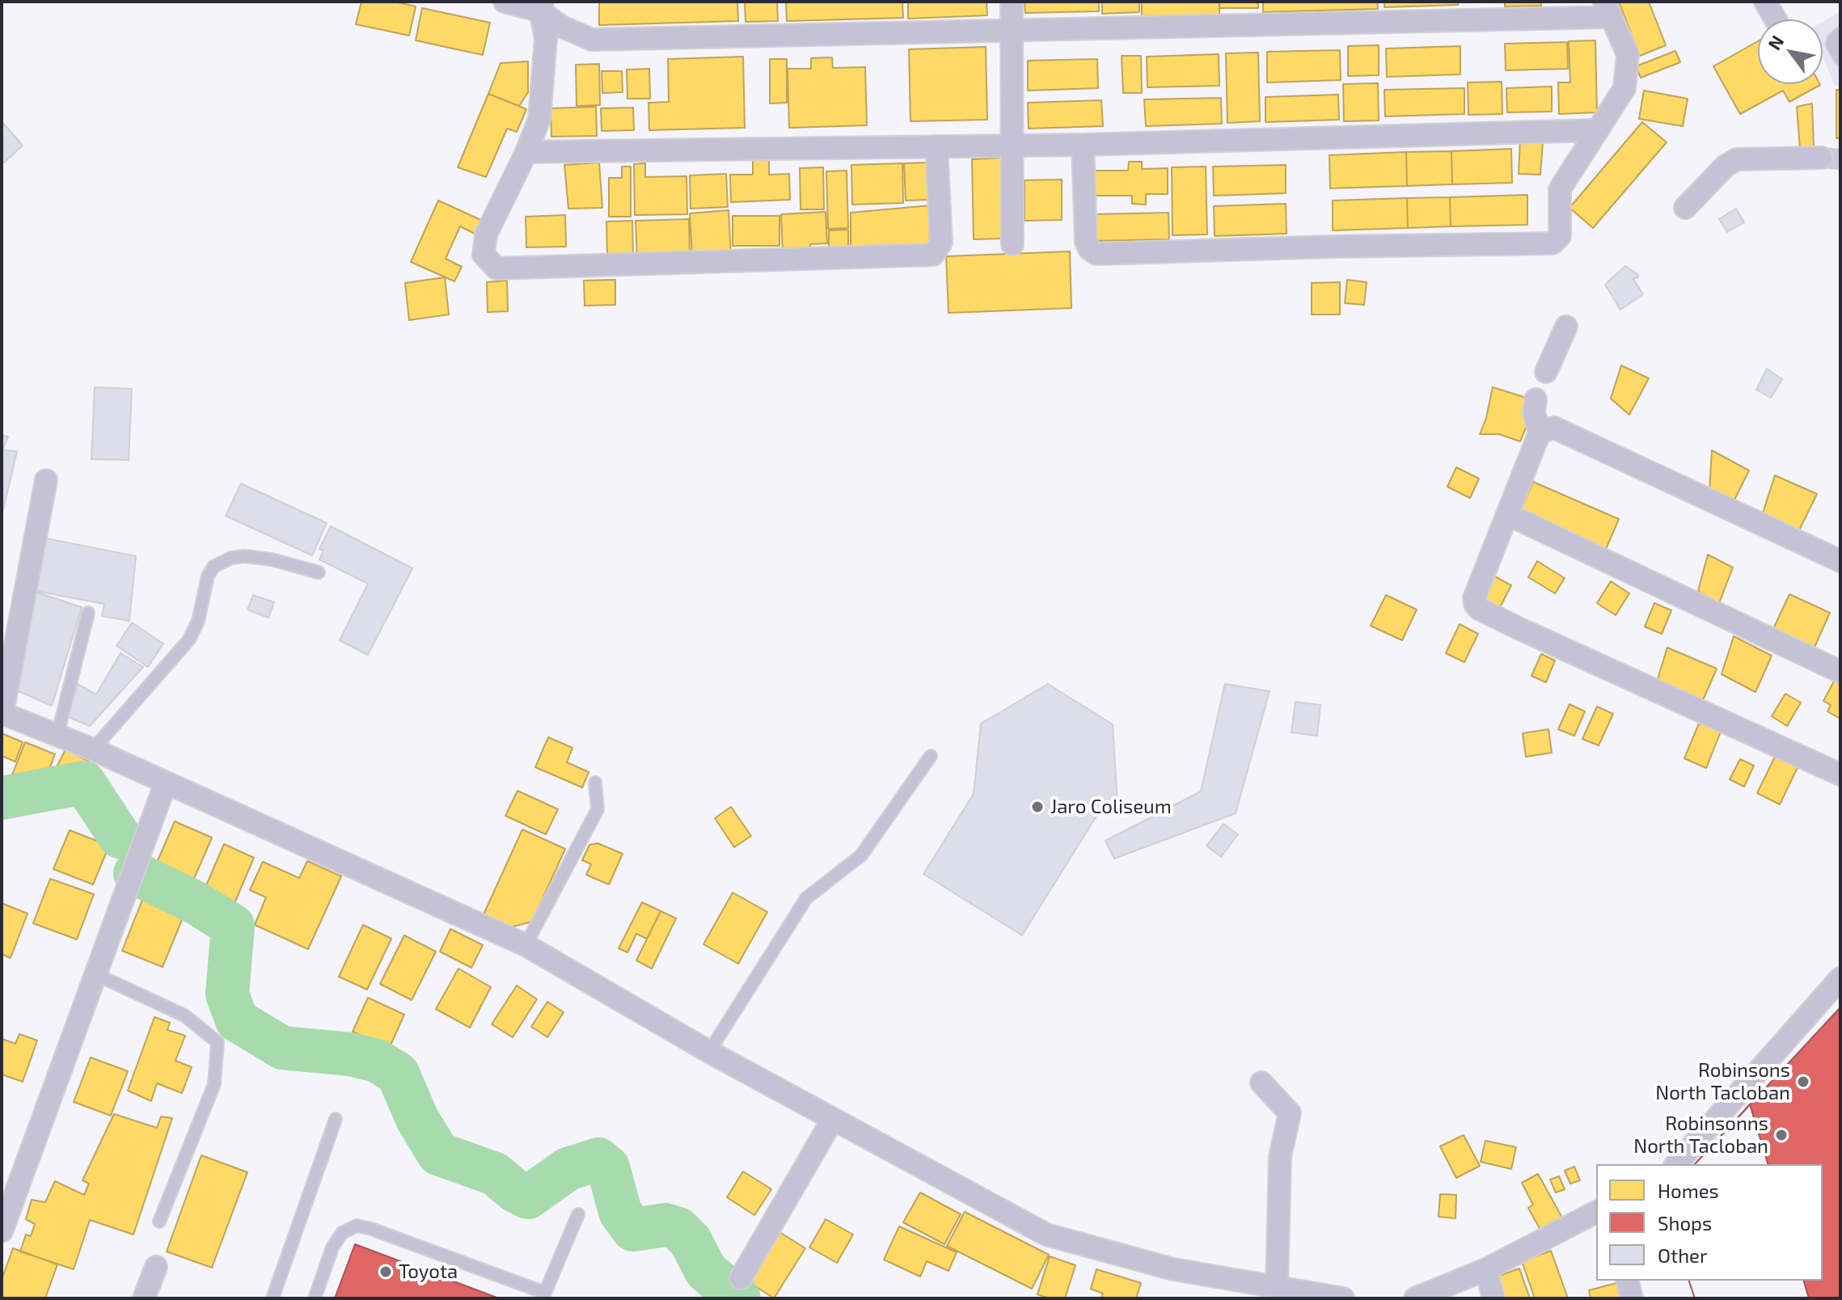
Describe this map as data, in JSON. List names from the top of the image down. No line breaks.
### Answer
{"places":["Jaro Coliseum","Robinsons North Tacloban","Robinsonns North Tacloban","Toyota"],"legend":["Homes","Shops","Other"],"north":"top left"}
